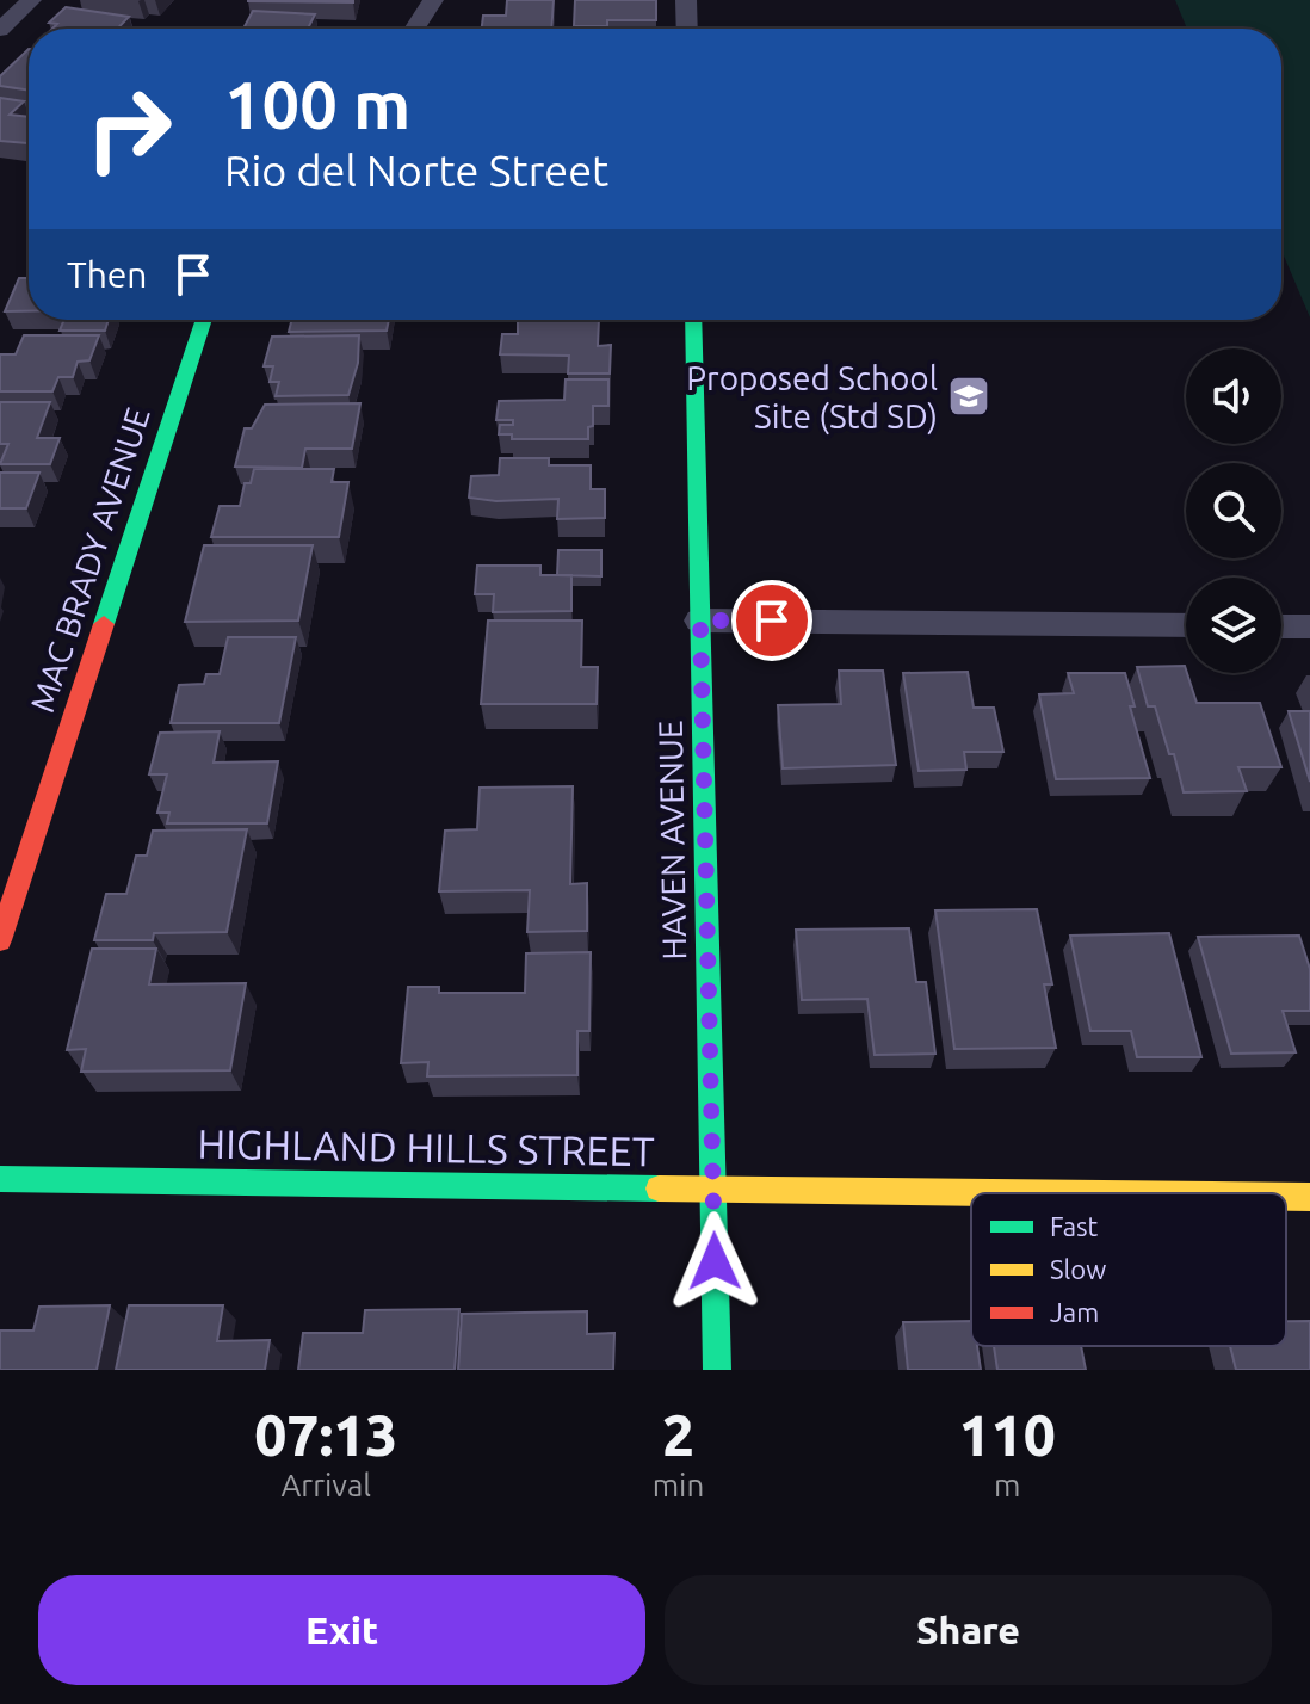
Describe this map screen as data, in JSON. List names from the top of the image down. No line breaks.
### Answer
{"streets":{"street":["MAC BRADY AVENUE","HAVEN AVENUE","HIGHLAND HILLS STREET"]},"crossings":[["HAVEN AVENUE","HIGHLAND HILLS STREET"]],"places":{"school or university":["Proposed School Site (Std SD)"]},"legend":["Fast","Slow","Jam"],"page":{"turn":["100 m","Rio del Norte Street"],"then":"Then","eta":["07:13","Arrival","2","min","110","m"],"buttons":["Exit","Share"]}}
